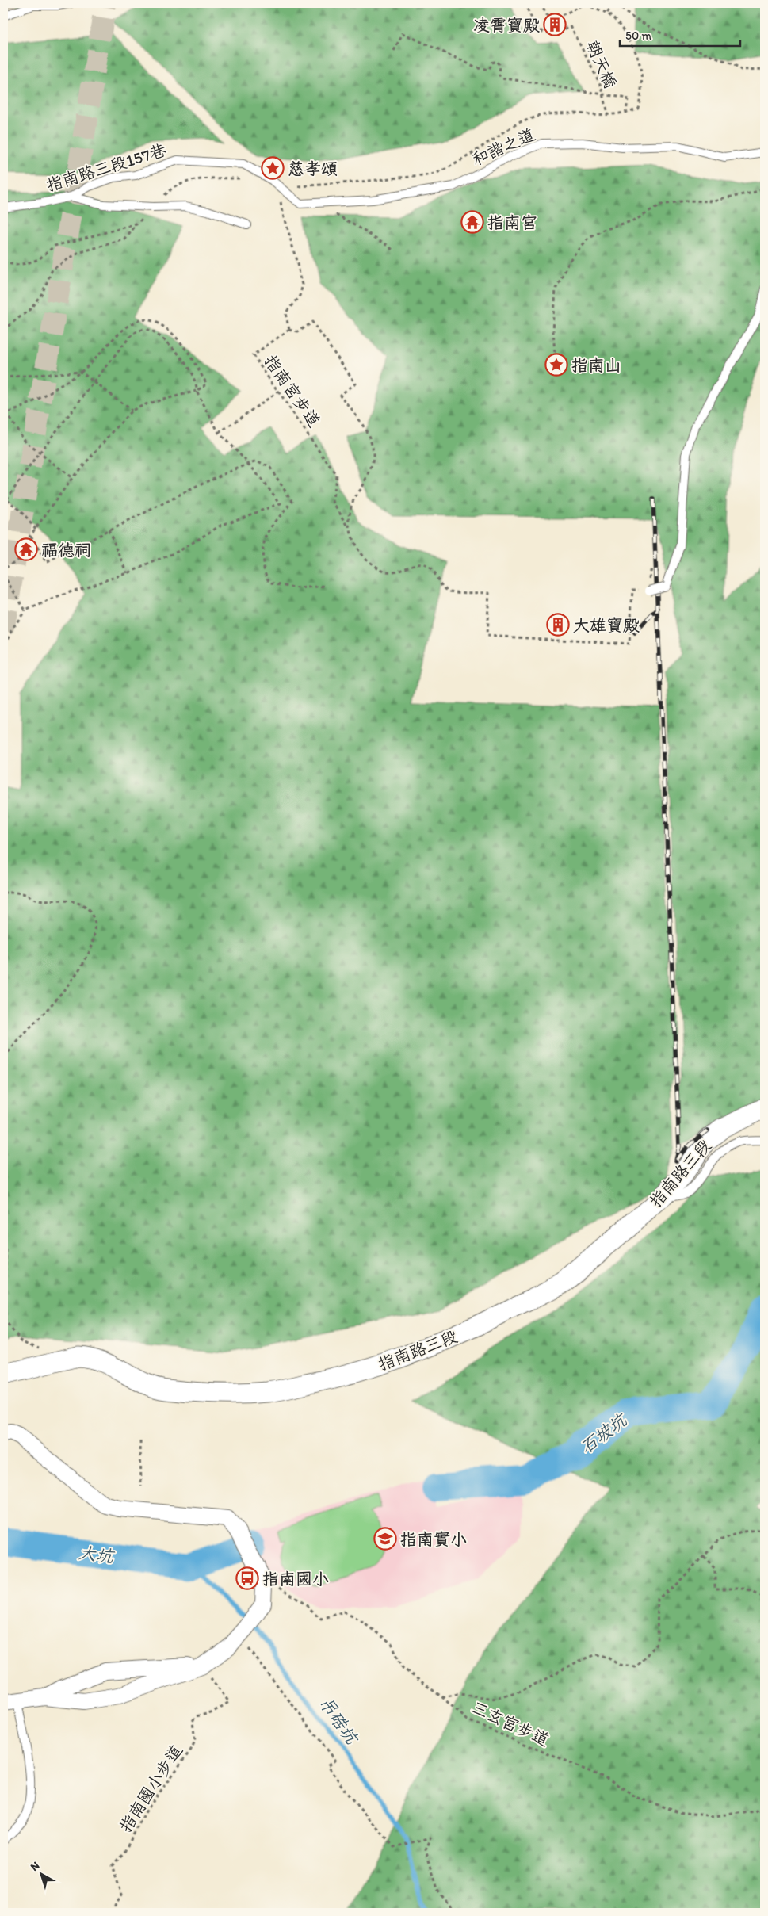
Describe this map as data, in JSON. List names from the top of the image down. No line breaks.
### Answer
{"streets":{"street":["指南路三段"],"lane":["和諧之道","指南路三段157巷"],"path":["朝天橋","指南宮步道","三玄宮步道","指南國小步道"]},"crossings":[["和諧之道","指南路三段157巷"]],"water":["石坡坑","大坑","吊硞坑"],"places":{"building":["凌霄寶殿","大雄寶殿"],"place":["慈孝頌","指南山"],"temple":["指南宮","福德祠"],"school or university":["指南實小"],"bus stop":["指南國小"]},"scale_bar":"50 m","north":"top left"}
